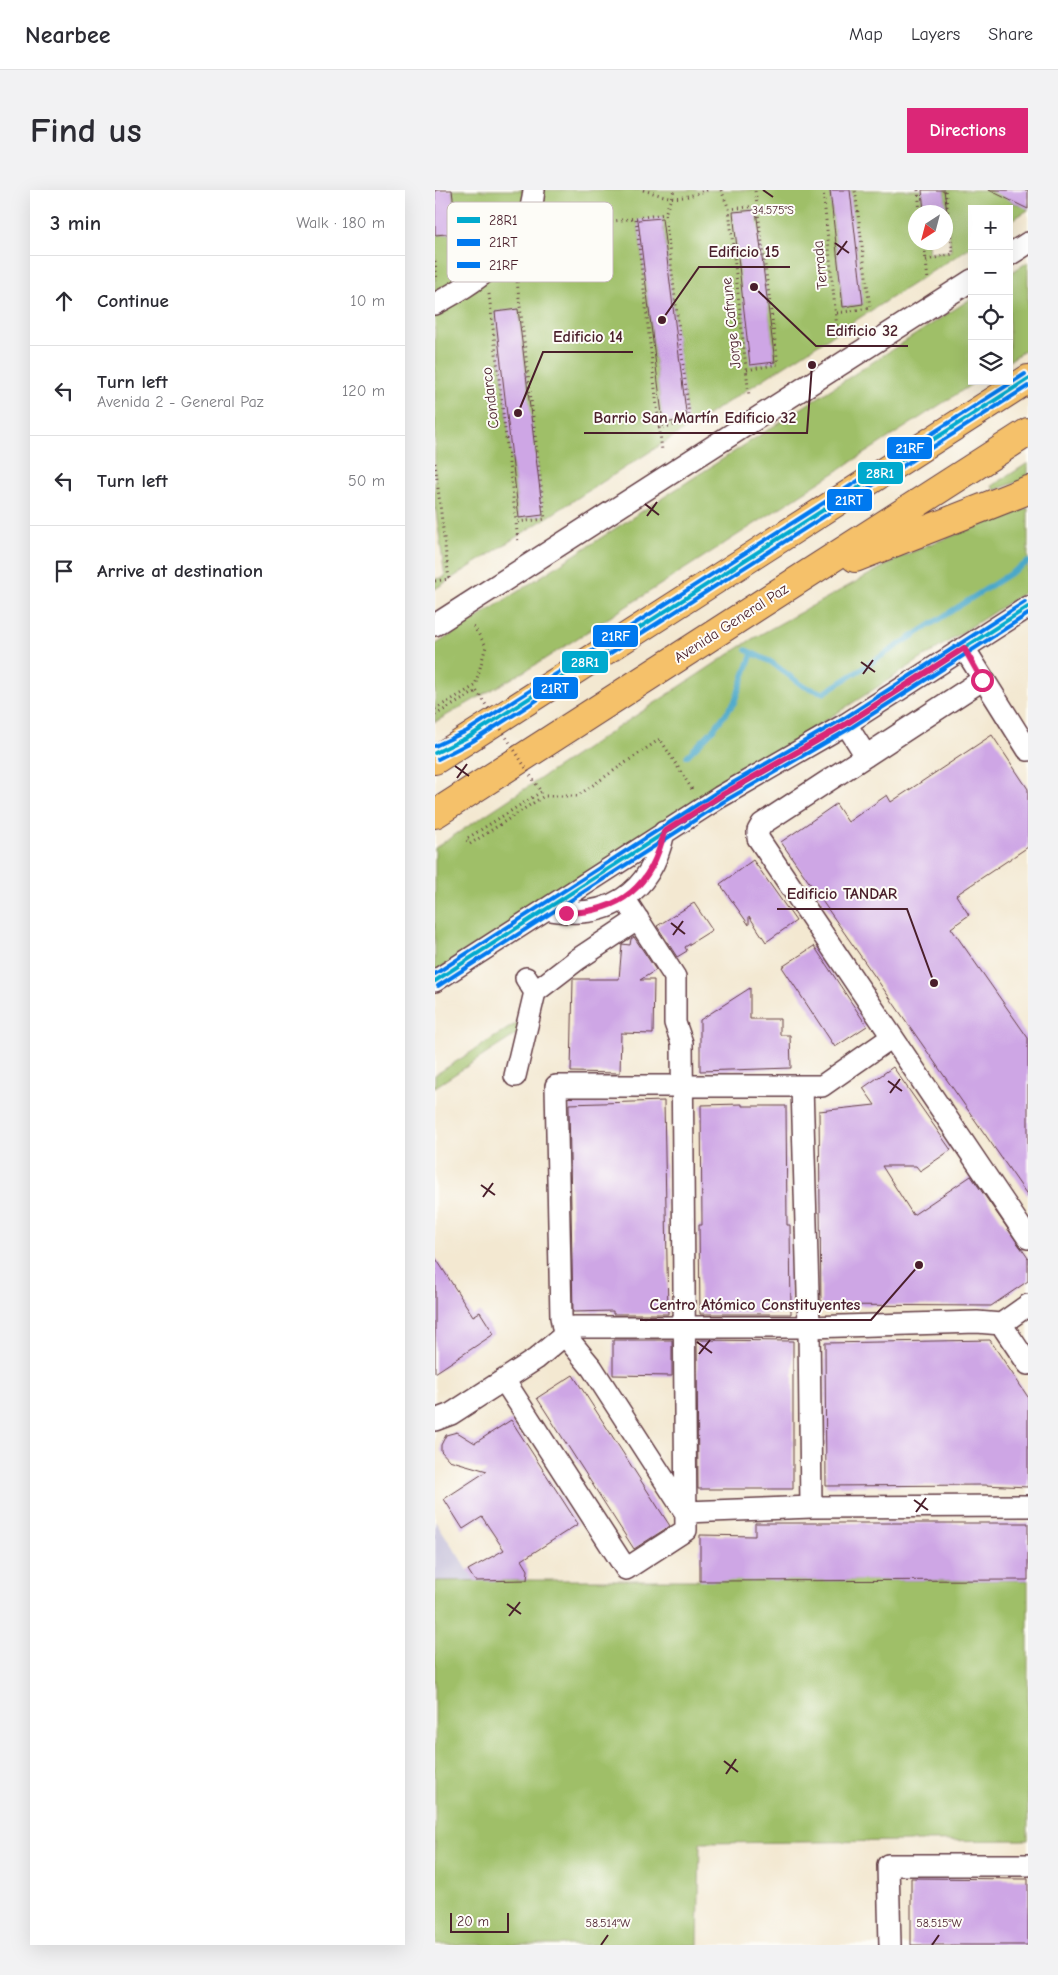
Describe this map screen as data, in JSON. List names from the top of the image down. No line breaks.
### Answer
{"streets":{"highway":["Avenida General Paz"],"path":["Terrada","Jorge Cafrune","Condarco"]},"places":["Edificio 32","Edificio 15","Barrio San Martín Edificio 32","Edificio 14","Edificio TANDAR","Centro Atómico Constituyentes"],"lines":["transit line 21RF","transit line 28R1","transit line 21RT"],"legend":["28R1","21RT","21RF"],"scale_bar":"20 m","north":"bottom left","page":{"header":"Nearbee","nav":["Map","Layers","Share"],"buttons":"Directions","title":"Find us","heading":["3 min","Walk · 180 m"],"map_buttons":["+","−"],"list":[["Continue","10 m"],["Turn left","Avenida 2 - General Paz","120 m"],["Turn left","50 m"],"Arrive at destination"],"scale":"20 m"},"coordinates":["34.575°S","58.514°W","58.515°W"]}
